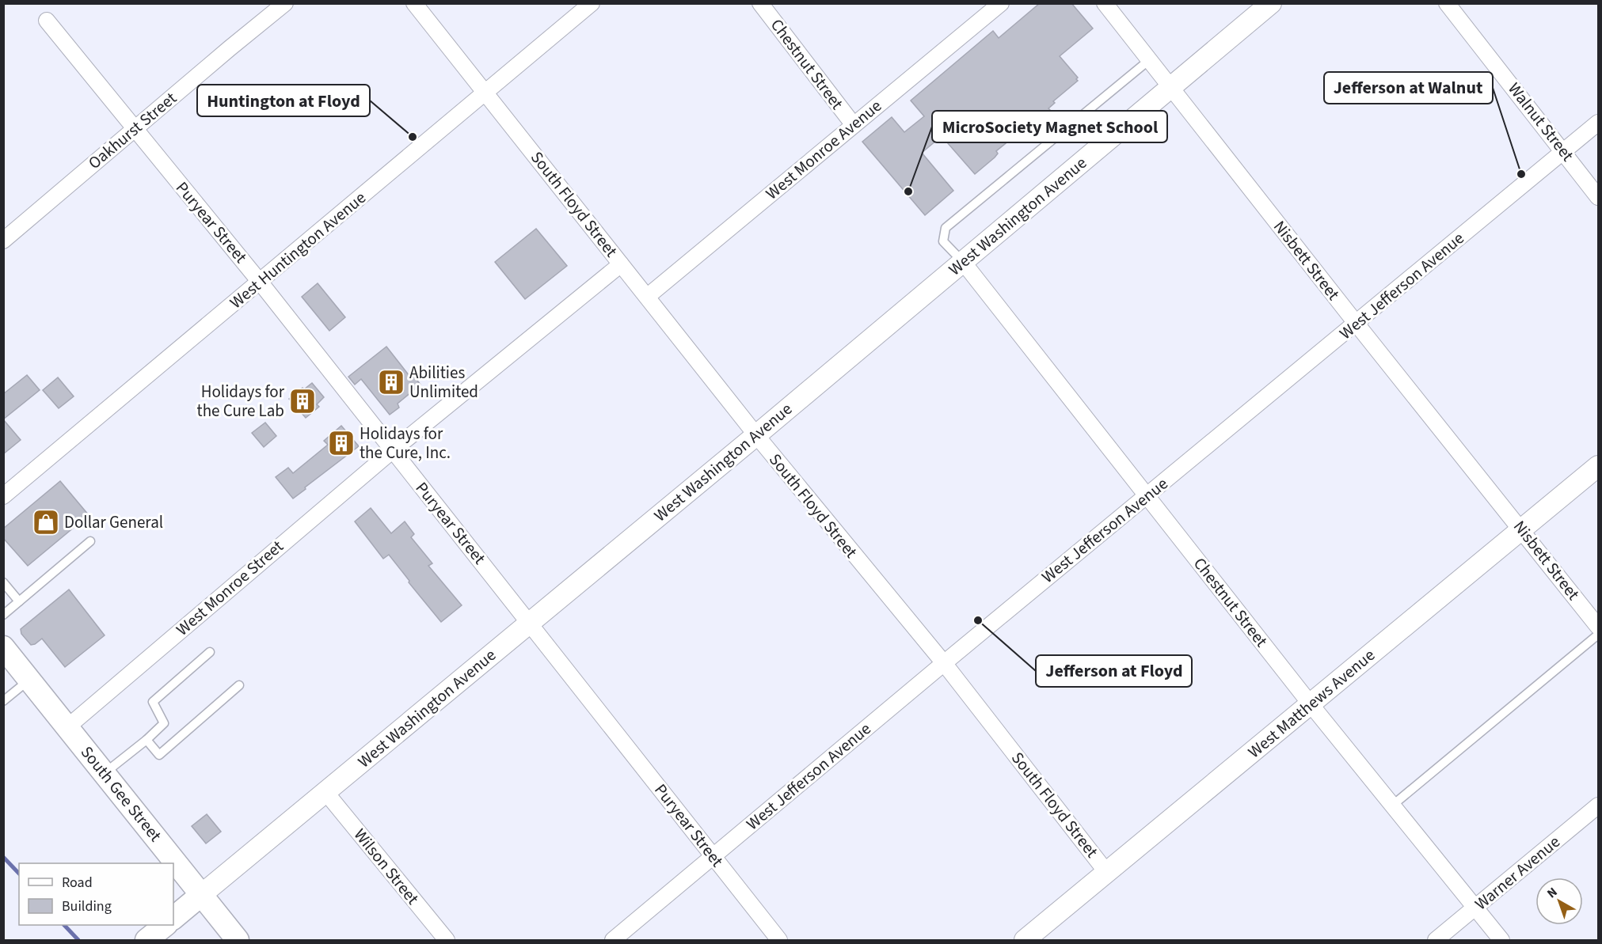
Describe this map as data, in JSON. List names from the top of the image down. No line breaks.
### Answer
{"streets":{"main road":["West Washington Avenue","South Gee Street"],"street":["Chestnut Street","Walnut Street","Oakhurst Street","West Monroe Avenue","South Floyd Street","Puryear Street","West Huntington Avenue","Nisbett Street","West Jefferson Avenue","West Monroe Street","West Matthews Avenue","Wilson Street","Warner Avenue"]},"crossings":[["Chestnut Street","West Monroe Avenue"],["Chestnut Street","West Washington Avenue"],["Chestnut Street","West Jefferson Avenue"],["Chestnut Street","West Matthews Avenue"],["Chestnut Street","Warner Avenue"],["Walnut Street","West Jefferson Avenue"],["Oakhurst Street","Puryear Street"],["West Monroe Avenue","South Floyd Street"],["South Floyd Street","West Washington Avenue"],["South Floyd Street","West Huntington Avenue"],["South Floyd Street","West Jefferson Avenue"],["South Floyd Street","West Matthews Avenue"],["West Washington Avenue","Puryear Street"],["West Washington Avenue","Nisbett Street"],["West Washington Avenue","South Gee Street"],["West Washington Avenue","Wilson Street"],["Puryear Street","West Huntington Avenue"],["Puryear Street","West Jefferson Avenue"],["Puryear Street","West Monroe Street"],["Nisbett Street","West Jefferson Avenue"],["Nisbett Street","West Matthews Avenue"],["West Monroe Street","South Gee Street"]],"places":{"other":["Huntington at Floyd","Jefferson at Walnut","MicroSociety Magnet School","Jefferson at Floyd"],"building":["Abilities Unlimited","Holidays for the Cure Lab","Holidays for the Cure, Inc."],"shop":["Dollar General"]},"legend":["Road","Building"],"north":"top left"}
